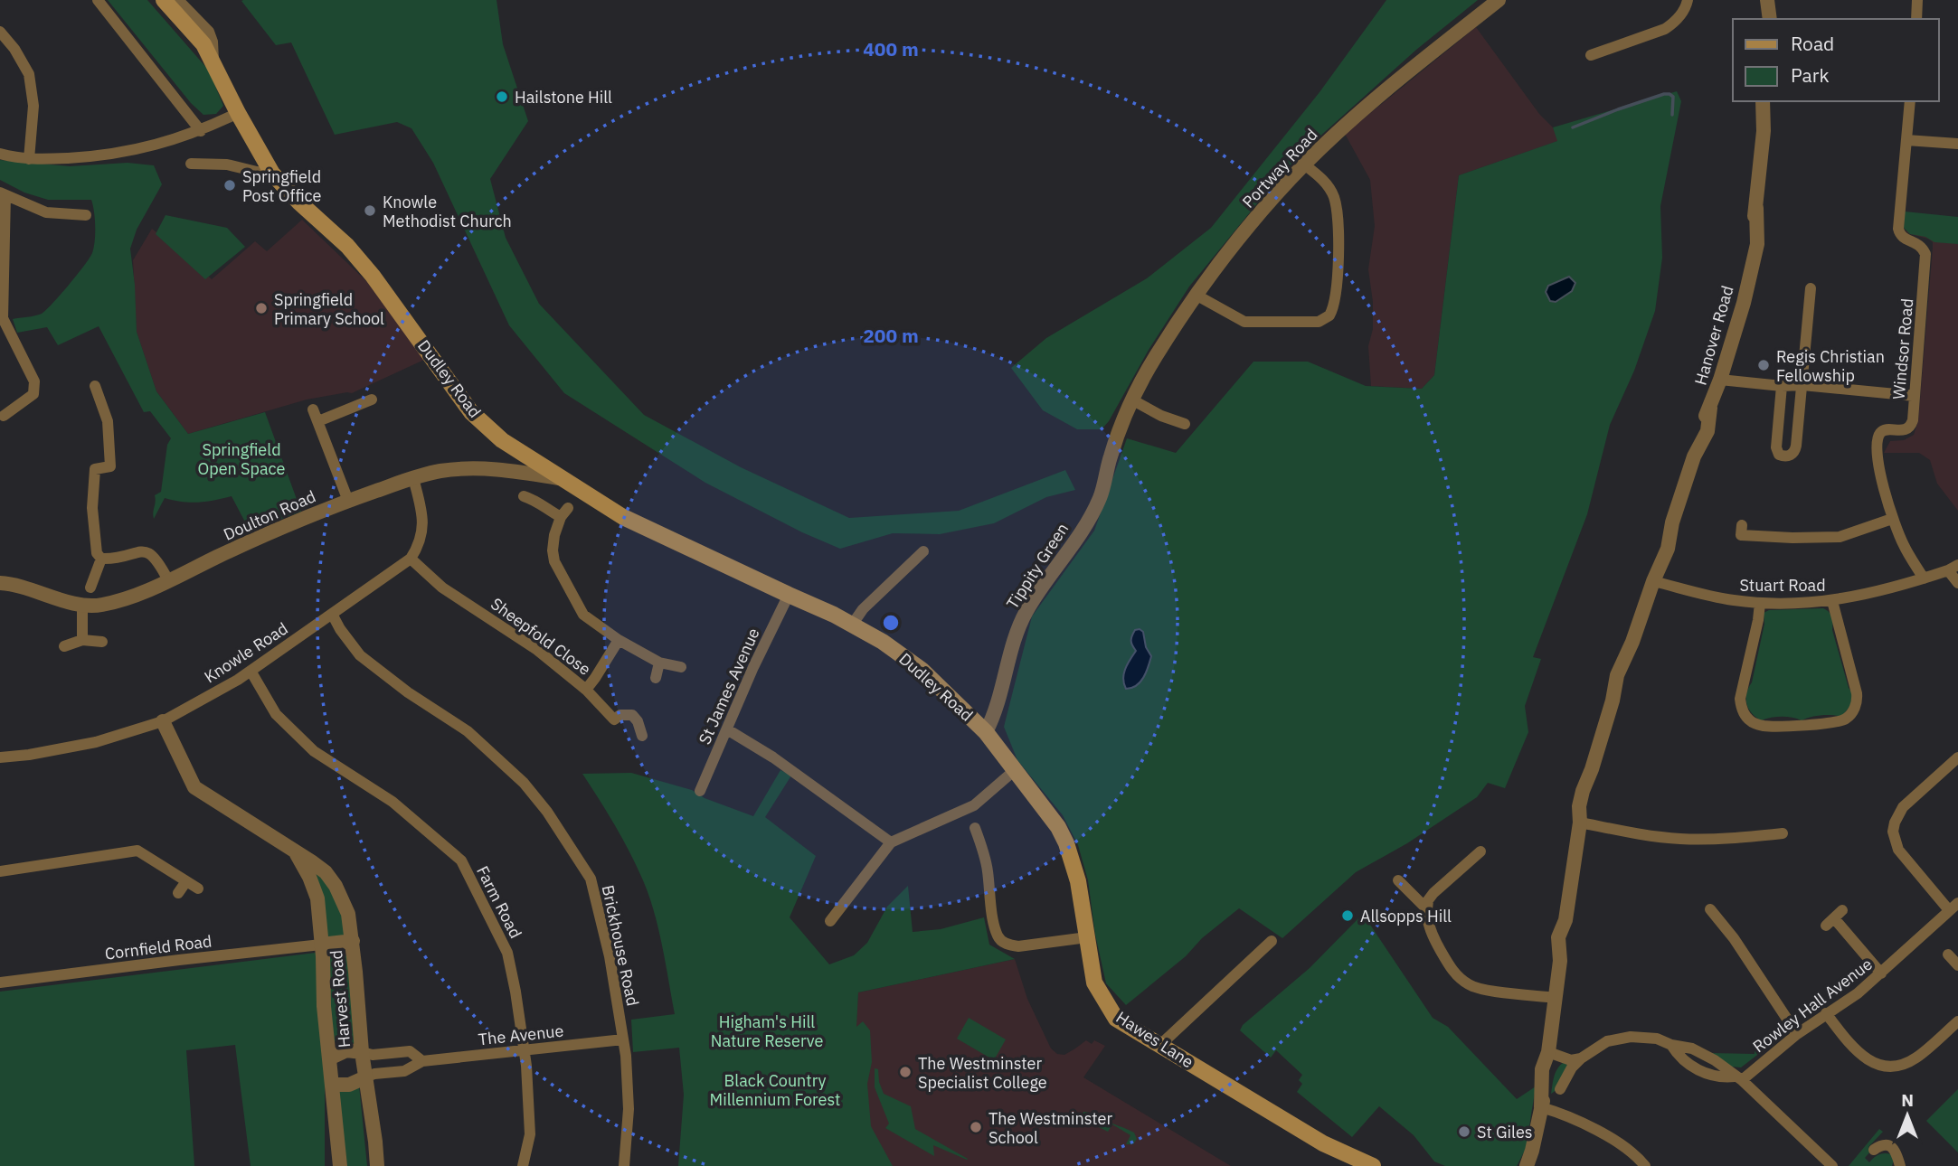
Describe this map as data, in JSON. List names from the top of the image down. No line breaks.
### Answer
{"streets":{"main road":["Dudley Road","Hawes Lane"],"street":["Portway Road","Hanover Road","Windsor Road","Doulton Road","Tippity Green","Stuart Road","Sheepfold Close","Knowle Road","St James Avenue","Farm Road","Brickhouse Road","Cornfield Road","Harvest Road","Rowley Hall Avenue","The Avenue"]},"crossings":[["Portway Road","Tippity Green"],["Hanover Road","Stuart Road"],["Windsor Road","Stuart Road"],["Dudley Road","Doulton Road"],["Dudley Road","Tippity Green"],["Dudley Road","St James Avenue"],["Dudley Road","Hawes Lane"],["Tippity Green","Hawes Lane"],["Sheepfold Close","Knowle Road"],["Knowle Road","Farm Road"],["Knowle Road","Brickhouse Road"],["Knowle Road","Harvest Road"],["Farm Road","The Avenue"],["Brickhouse Road","The Avenue"],["Cornfield Road","Harvest Road"],["Harvest Road","The Avenue"]],"parks":["Springfield Open Space","Higham's Hill Nature Reserve","Black Country Millennium Forest"],"places":["Hailstone Hill","Springfield Post Office","Knowle Methodist Church","Springfield Primary School","Regis Christian Fellowship","Allsopps Hill","The Westminster Specialist College","The Westminster School","St Giles"],"legend":["Road","Park"],"north":"top","rings":["400 m","200 m"]}
